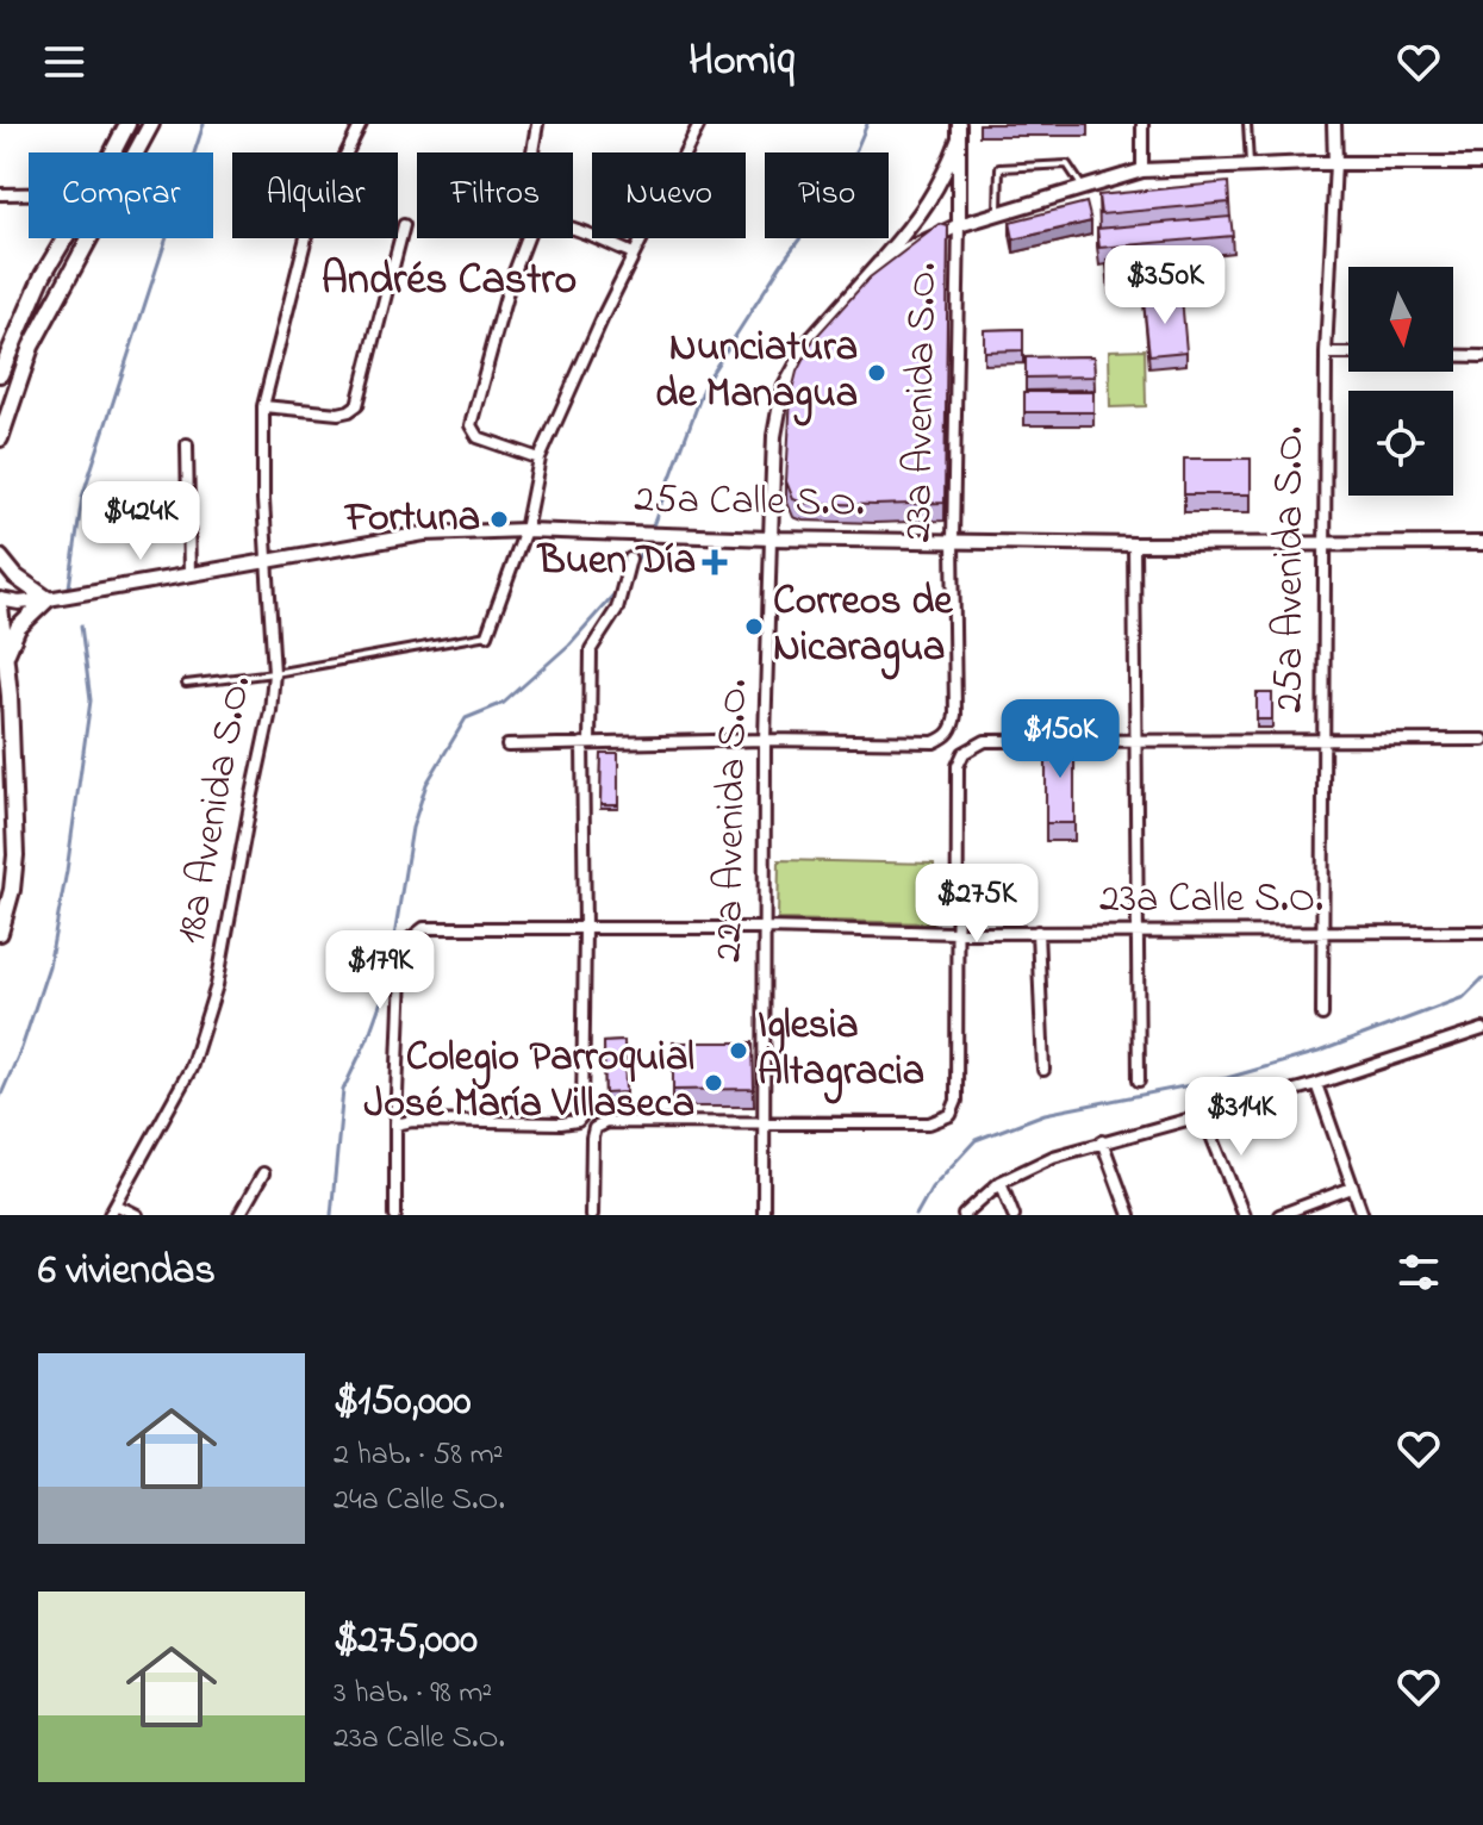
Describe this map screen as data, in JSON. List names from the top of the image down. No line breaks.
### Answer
{"streets":{"street":["23a Avenida S.O.","25a Calle S.O.","25a Avenida S.O.","18a Avenida S.O.","22a Avenida S.O.","23a Calle S.O."]},"crossings":[["23a Avenida S.O.","25a Calle S.O."],["23a Avenida S.O.","22a Avenida S.O."],["25a Calle S.O.","25a Avenida S.O."],["25a Calle S.O.","18a Avenida S.O."],["25a Calle S.O.","22a Avenida S.O."],["25a Avenida S.O.","22a Avenida S.O."],["25a Avenida S.O.","23a Calle S.O."],["22a Avenida S.O.","23a Calle S.O."]],"districts":["Andrés Castro"],"places":{"other":["Nunciatura de Managua","Fortuna","Correos de Nicaragua","Iglesia Altagracia","Colegio Parroquial José María Villaseca"],"health":["Buen Día"]},"north":"bottom","page":{"header":"Homiq","chip":["Comprar","Alquilar","Filtros","Nuevo","Piso"],"price":["$350K","$424K","$150K","$275K","$179K","$314K"],"heading":"6 viviendas","list":[{"name":"$150,000","note":"2 hab. · 58 m² · 24a Calle S.O."},{"name":"$275,000","note":"3 hab. · 98 m² · 23a Calle S.O."}]}}
